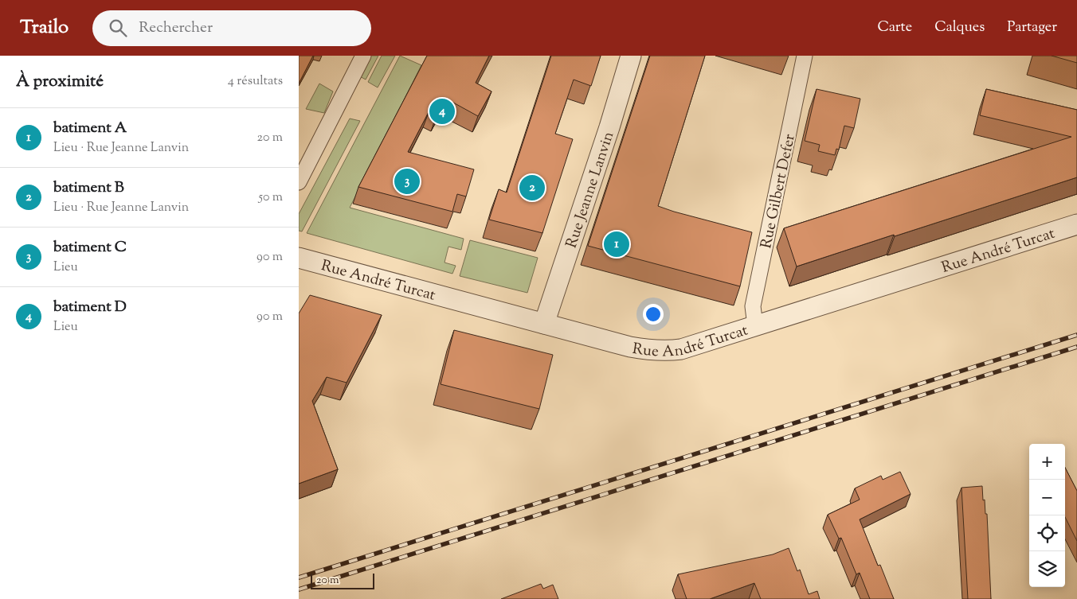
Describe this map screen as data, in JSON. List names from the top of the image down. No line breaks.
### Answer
{"streets":{"street":["Rue Jeanne Lanvin","Rue Gilbert Defer","Rue André Turcat"]},"crossings":[["Rue Jeanne Lanvin","Rue André Turcat"],["Rue Gilbert Defer","Rue André Turcat"]],"scale_bar":"20 m","page":{"header":"Trailo","search":"Rechercher","nav":["Carte","Calques","Partager"],"heading":["À proximité","4 résultats"],"pins":["4","3","2","1"],"list":[{"mark":"1","name":"batiment A","note":"Lieu · Rue Jeanne Lanvin","value":"20 m"},{"mark":"2","name":"batiment B","note":"Lieu · Rue Jeanne Lanvin","value":"50 m"},{"mark":"3","name":"batiment C","note":"Lieu","value":"90 m"},{"mark":"4","name":"batiment D","note":"Lieu","value":"90 m"}],"map_buttons":["+","−"],"scale":"20 m"}}
